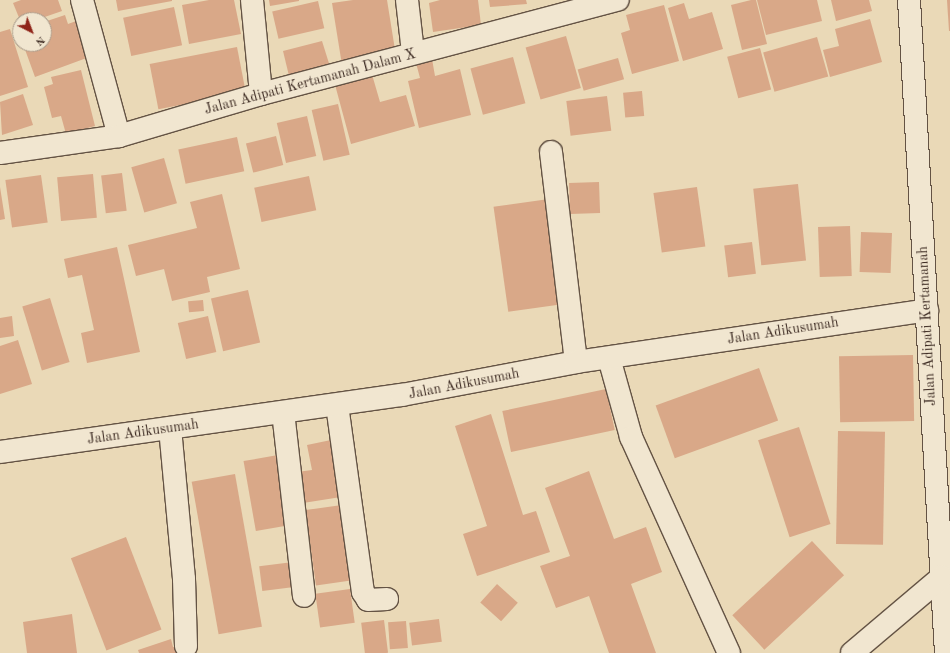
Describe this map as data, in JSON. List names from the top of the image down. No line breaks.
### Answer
{"streets":{"street":["Jalan Adipati Kertamanah Dalam X","Jalan Adipati Kertamanah","Jalan Adikusumah"]},"crossings":[["Jalan Adipati Kertamanah","Jalan Adikusumah"]],"north":"bottom right"}
